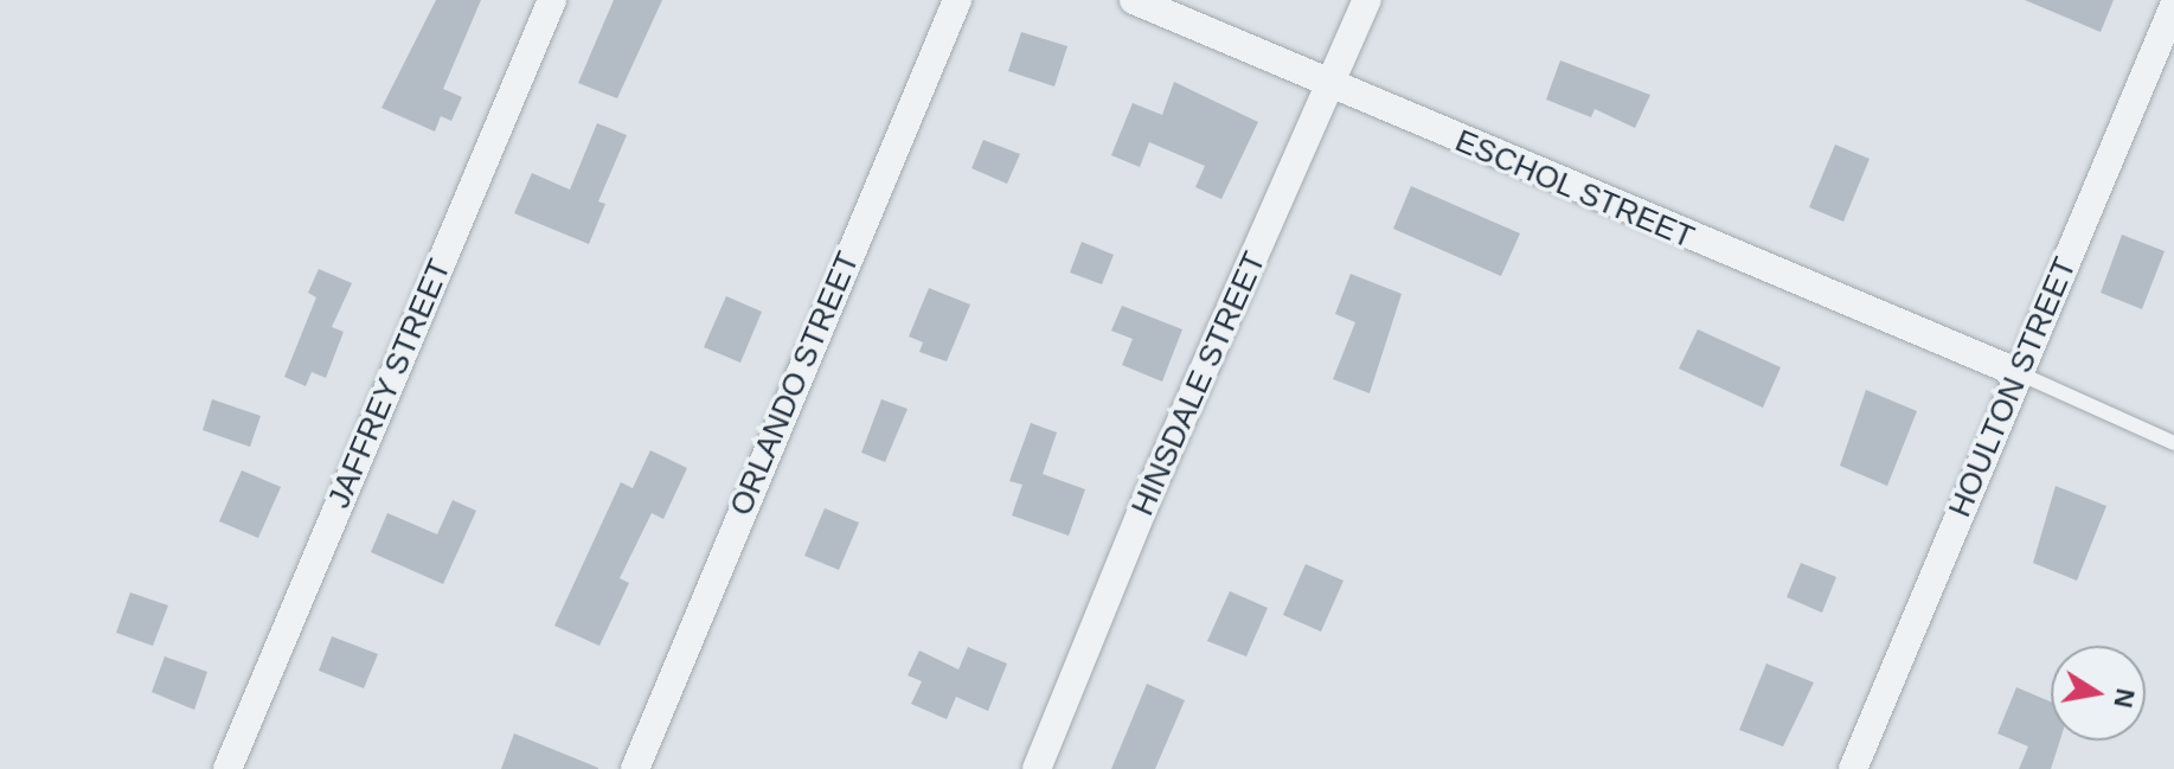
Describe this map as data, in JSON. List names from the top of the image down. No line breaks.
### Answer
{"streets":{"street":["ESCHOL STREET","JAFFREY STREET","ORLANDO STREET","HINSDALE STREET","HOULTON STREET"]},"crossings":[["ESCHOL STREET","HINSDALE STREET"],["ESCHOL STREET","HOULTON STREET"]],"north":"right"}
